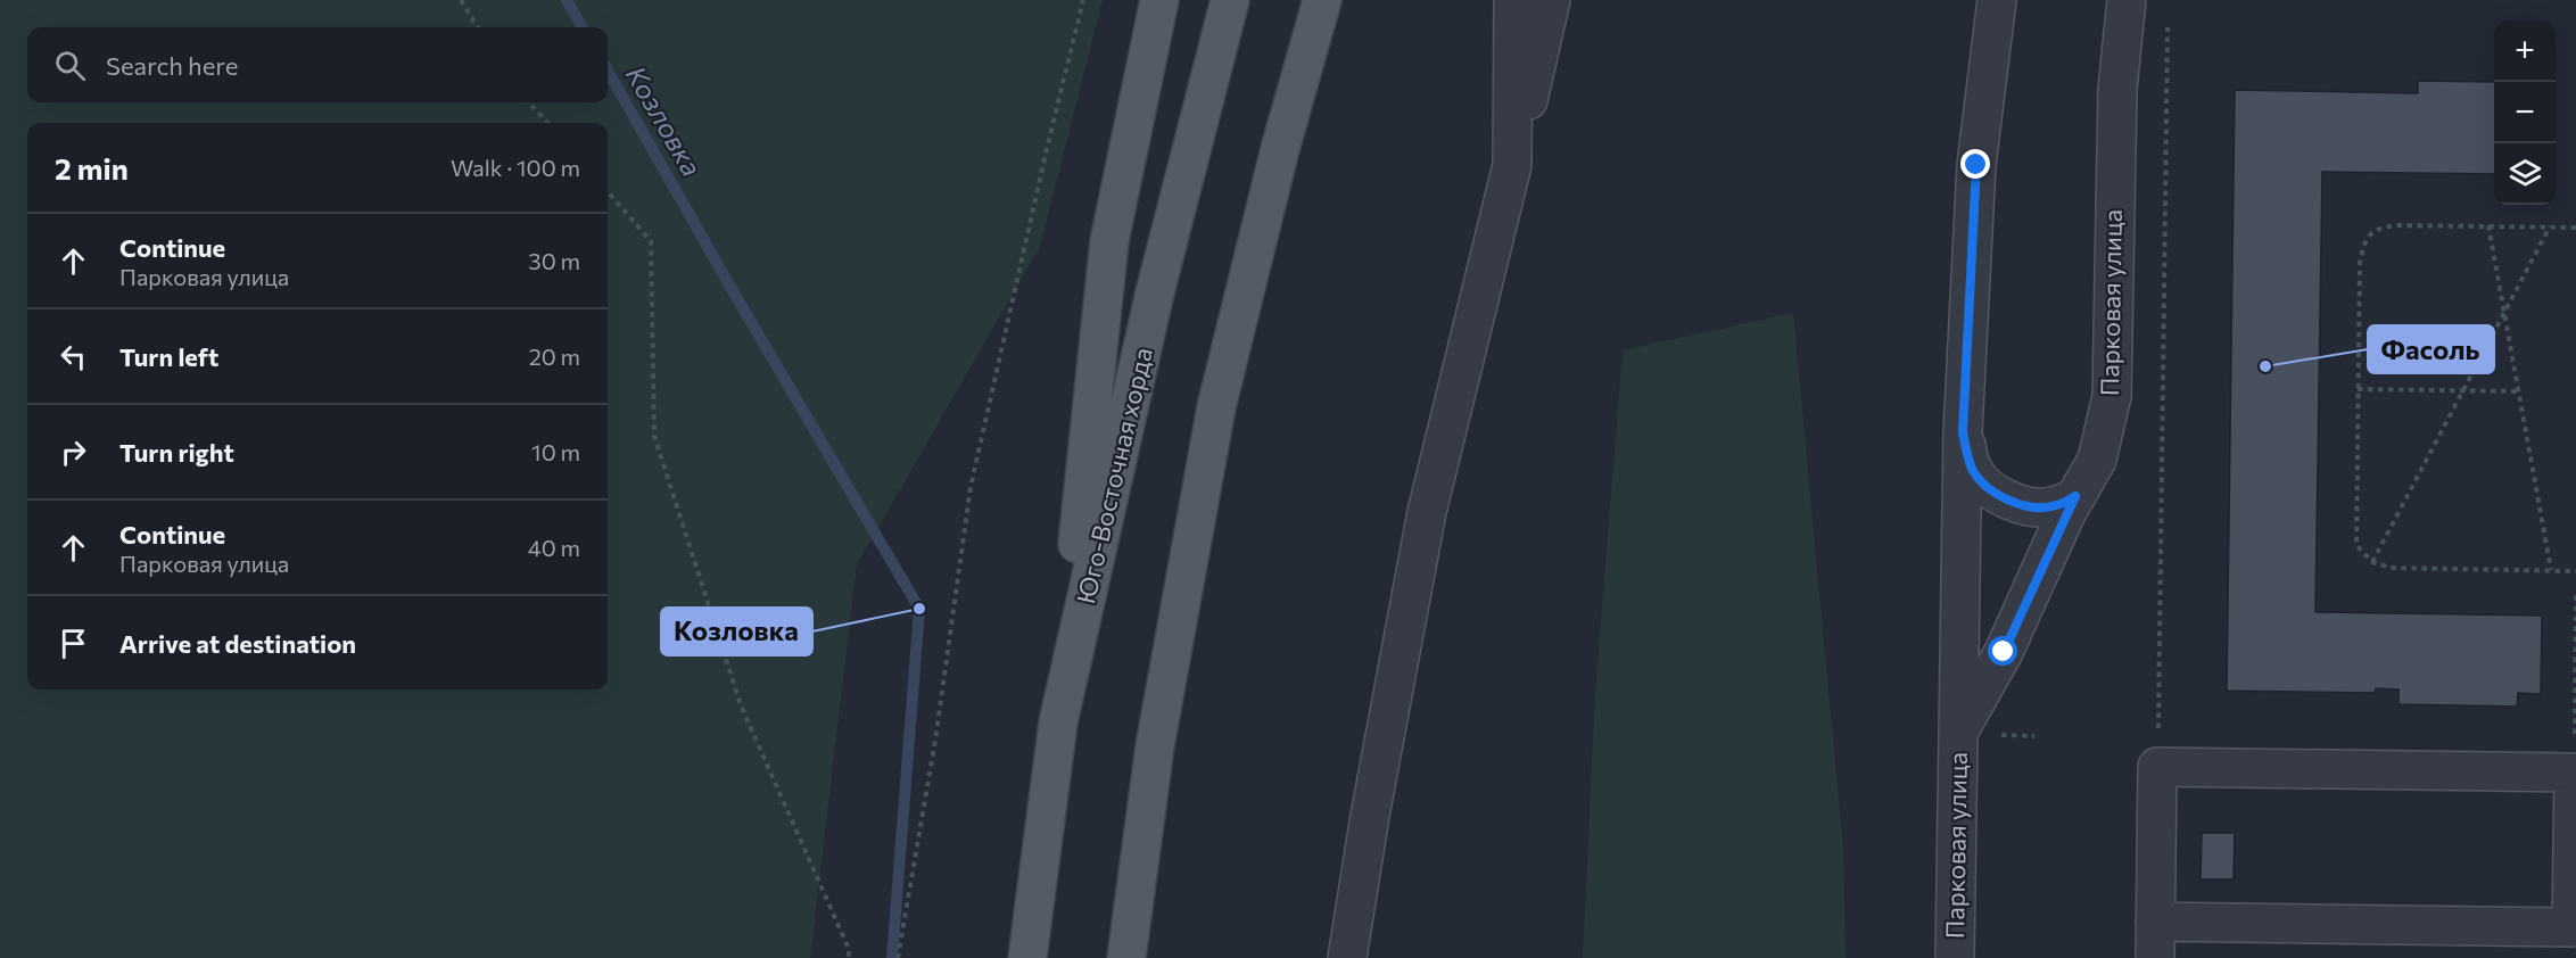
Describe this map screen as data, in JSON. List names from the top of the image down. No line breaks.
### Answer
{"streets":{"main road":["Юго-Восточная хорда"],"street":["Парковая улица"]},"water":["Козловка"],"places":["Фасоль","Козловка"],"page":{"map_buttons":["+","−"],"search":"Search here","heading":["2 min","Walk · 100 m"],"list":[["Continue","Парковая улица","30 m"],["Turn left","20 m"],["Turn right","10 m"],["Continue","Парковая улица","40 m"],"Arrive at destination"]}}
